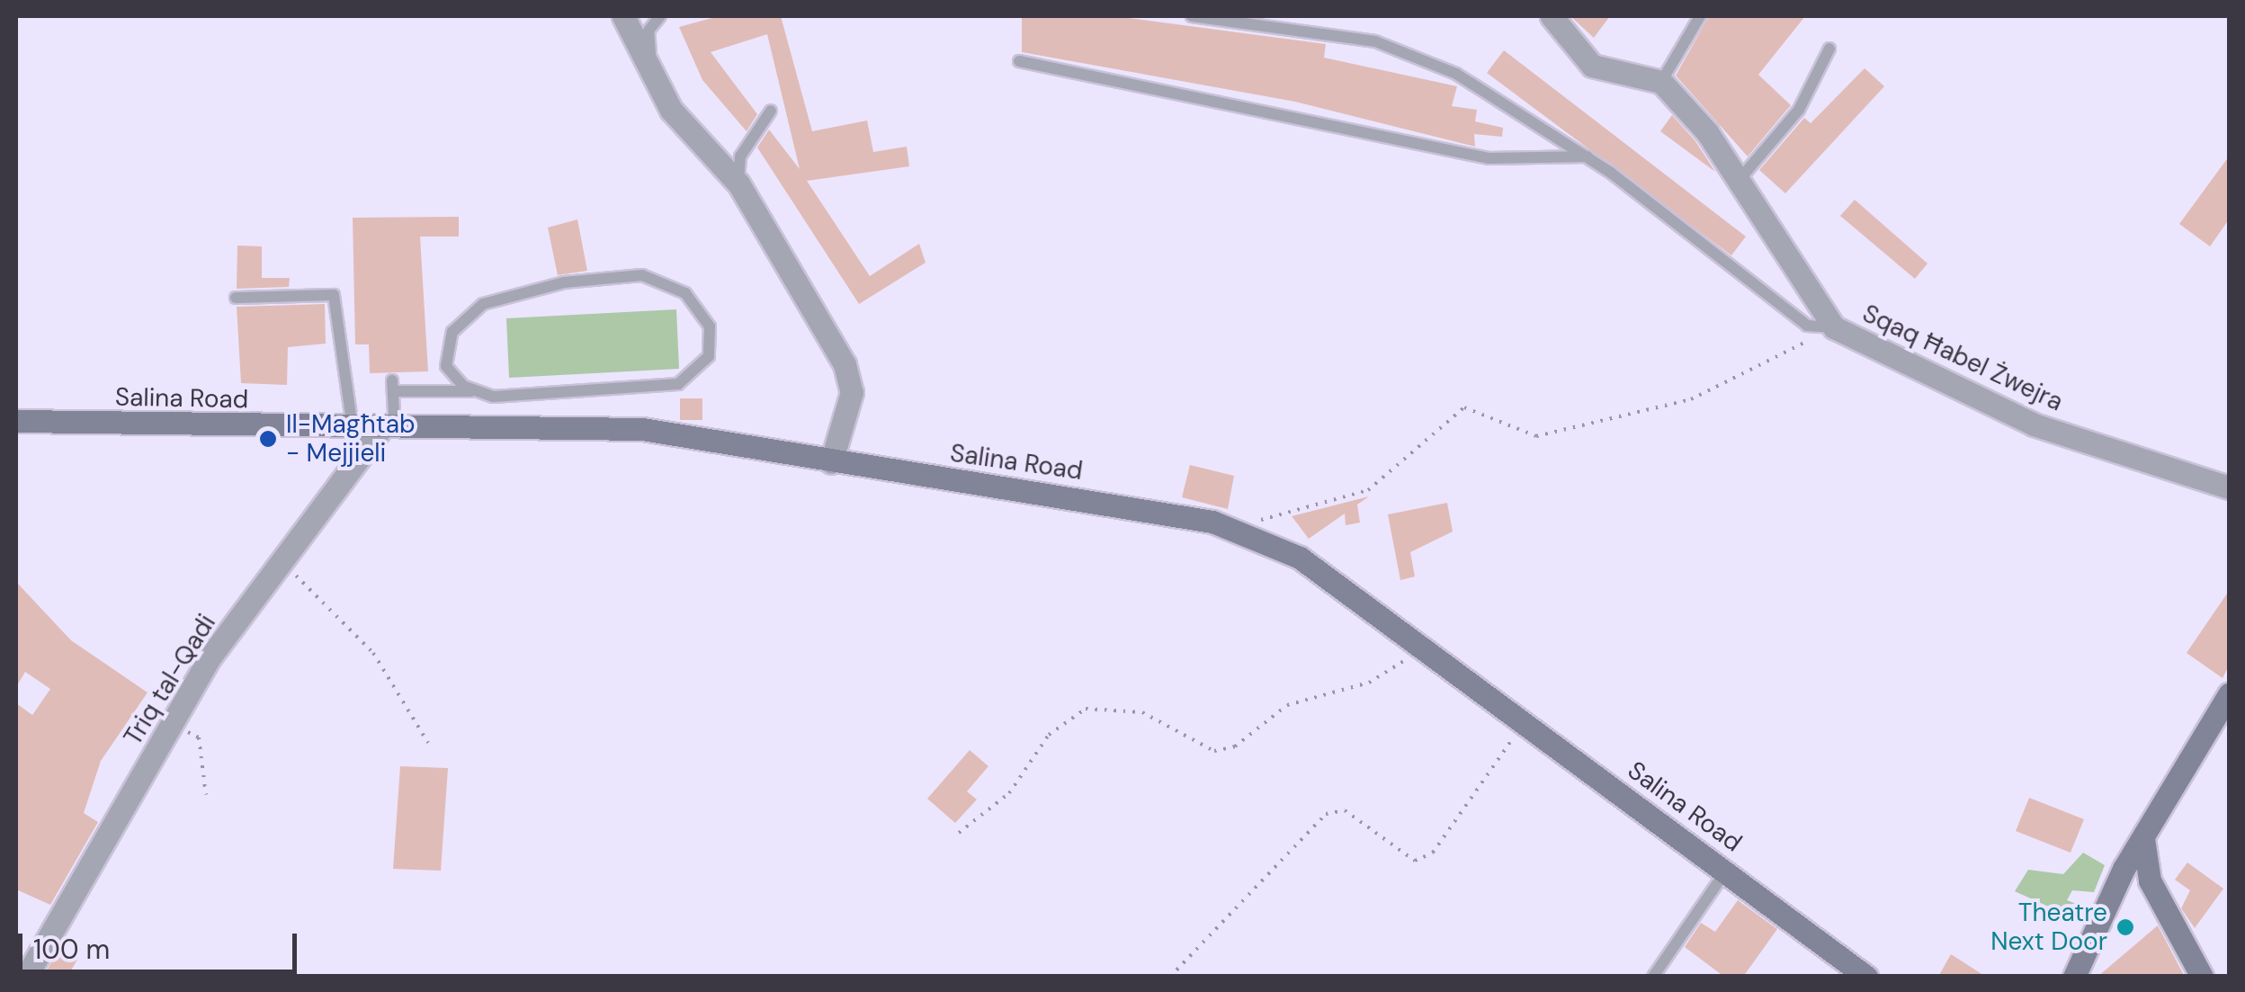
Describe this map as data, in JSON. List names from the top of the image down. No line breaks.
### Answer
{"streets":{"main road":["Salina Road"],"street":["Sqaq Ħabel Żwejra","Triq tal-Qadi"]},"crossings":[["Salina Road","Triq tal-Qadi"]],"places":["Il-Magħtab - Mejjieli","Theatre Next Door"],"scale_bar":"100 m"}
